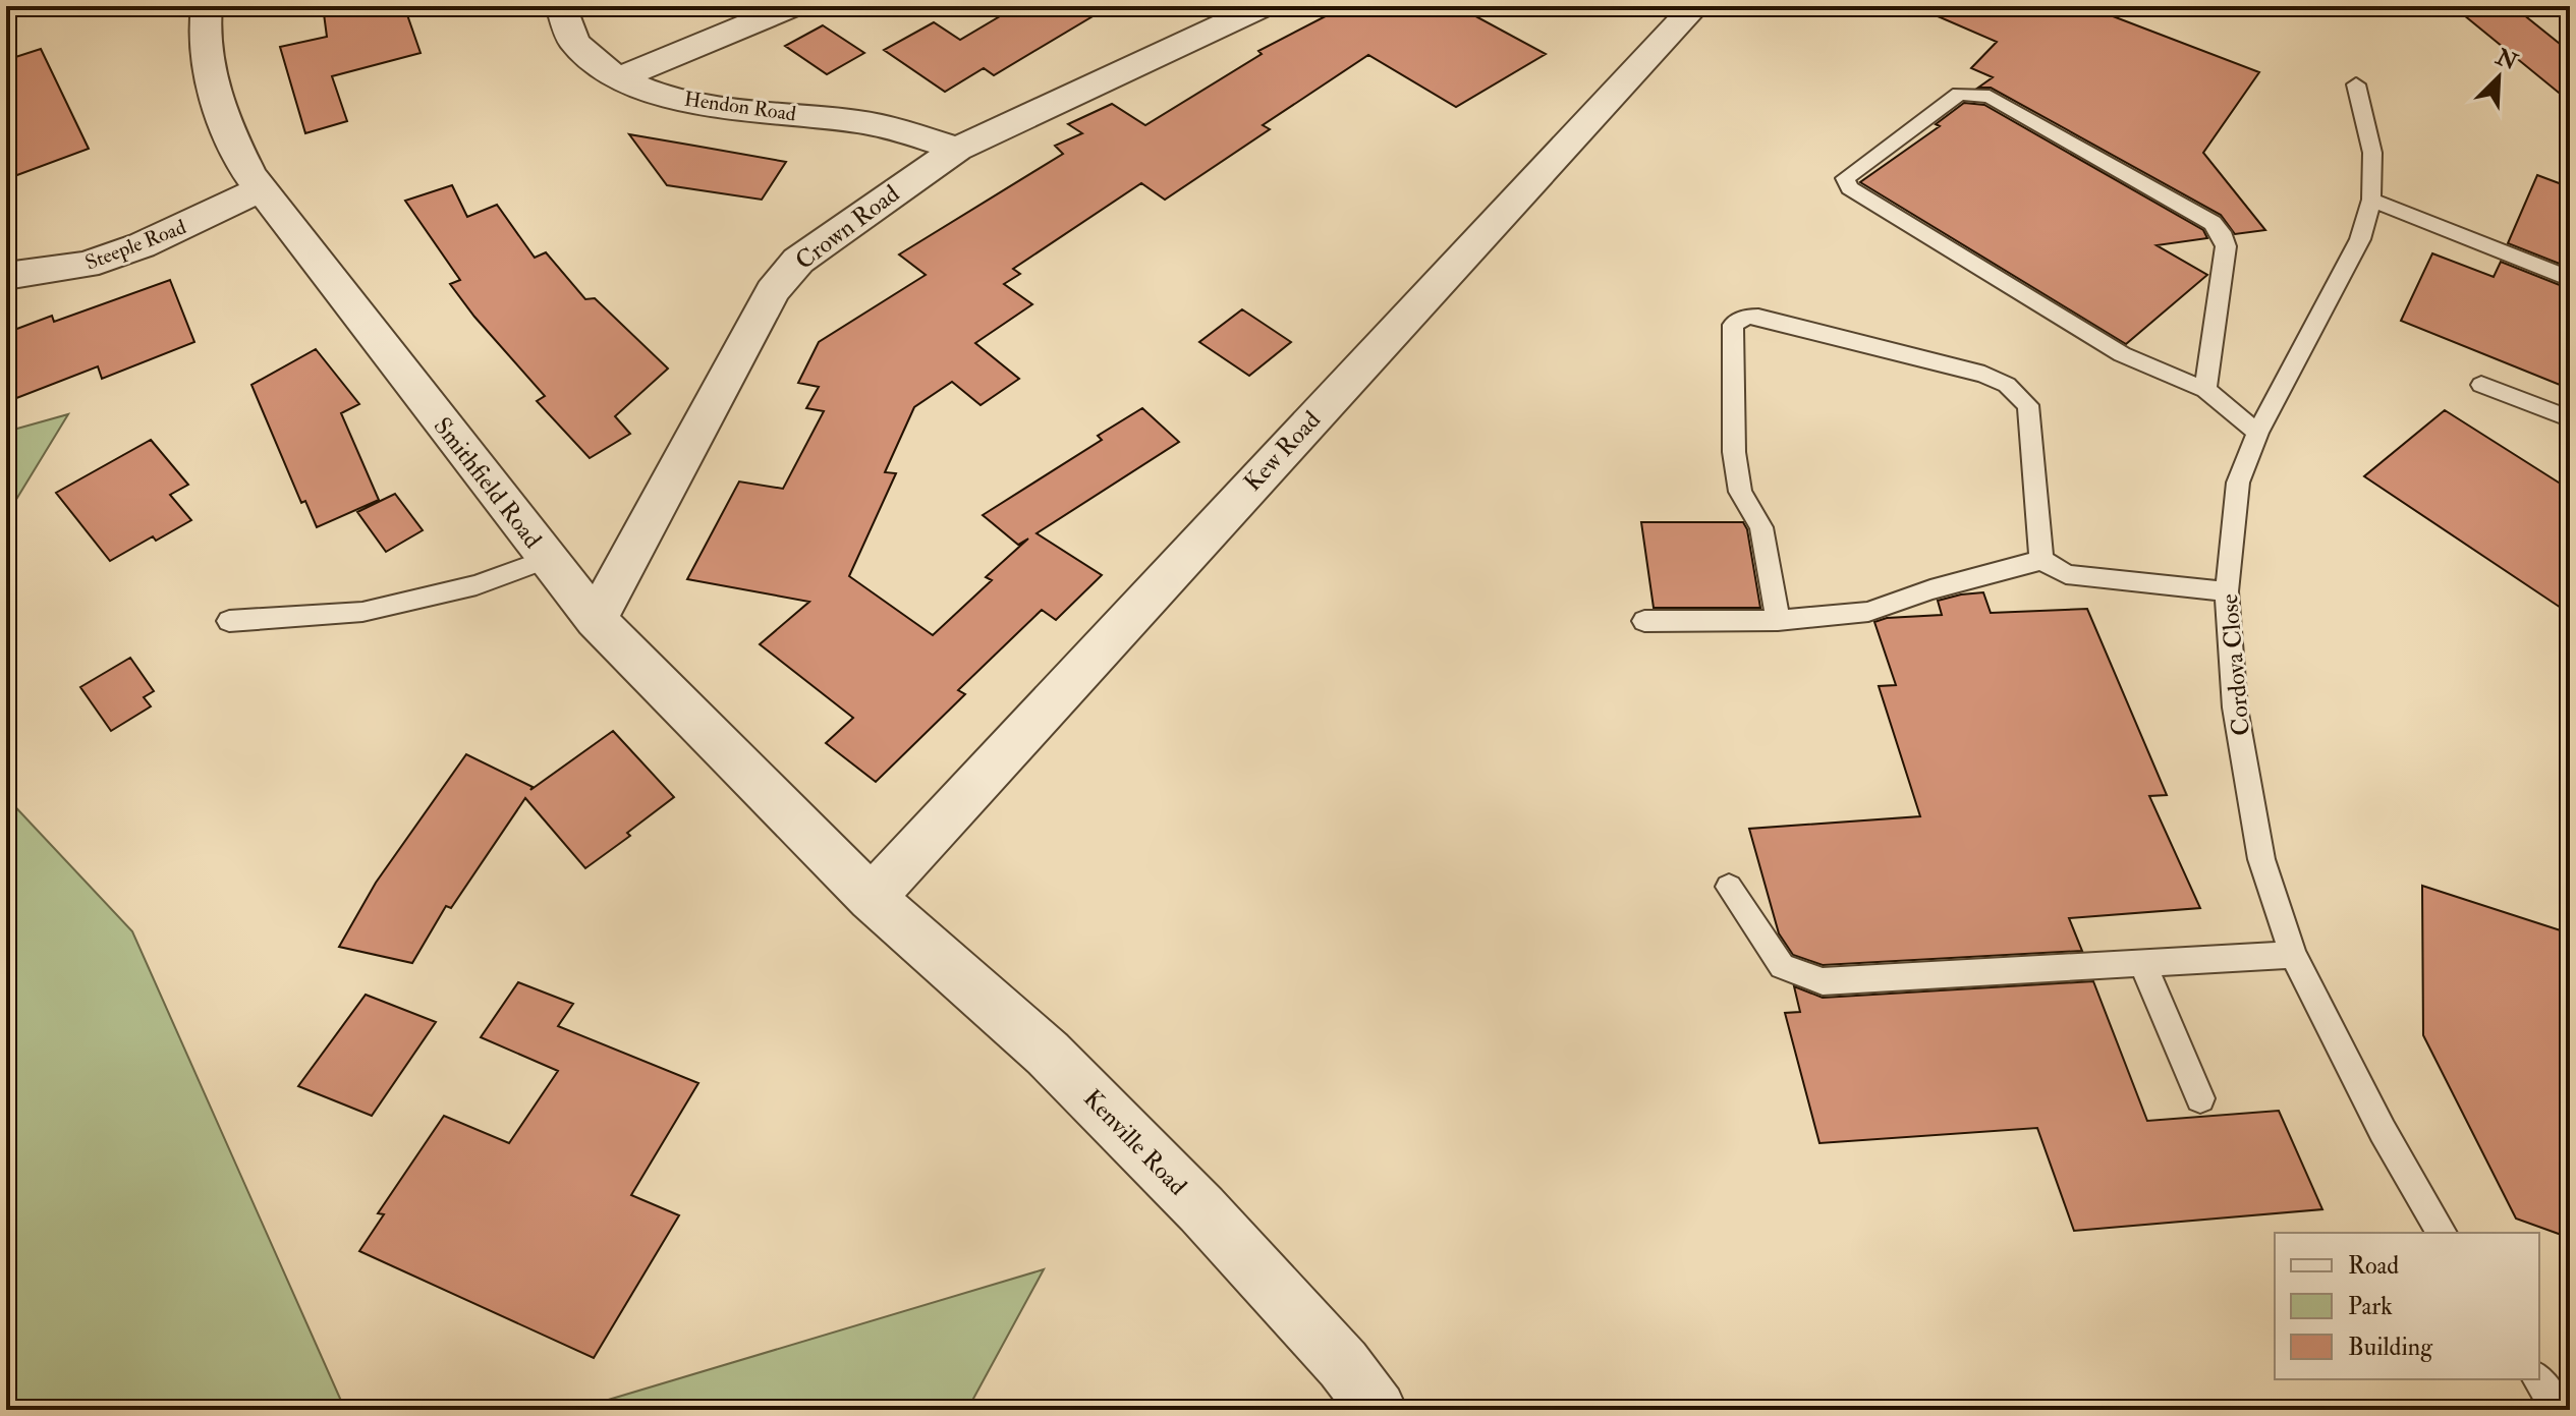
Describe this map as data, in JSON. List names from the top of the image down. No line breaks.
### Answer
{"streets":{"street":["Hendon Road","Crown Road","Steeple Road","Kew Road","Smithfield Road","Kenville Road"],"lane":["Cordova Close"]},"crossings":[["Hendon Road","Crown Road"],["Crown Road","Smithfield Road"],["Steeple Road","Smithfield Road"],["Kew Road","Smithfield Road"],["Kew Road","Kenville Road"],["Smithfield Road","Kenville Road"]],"legend":["Road","Park","Building"],"north":"top right"}
